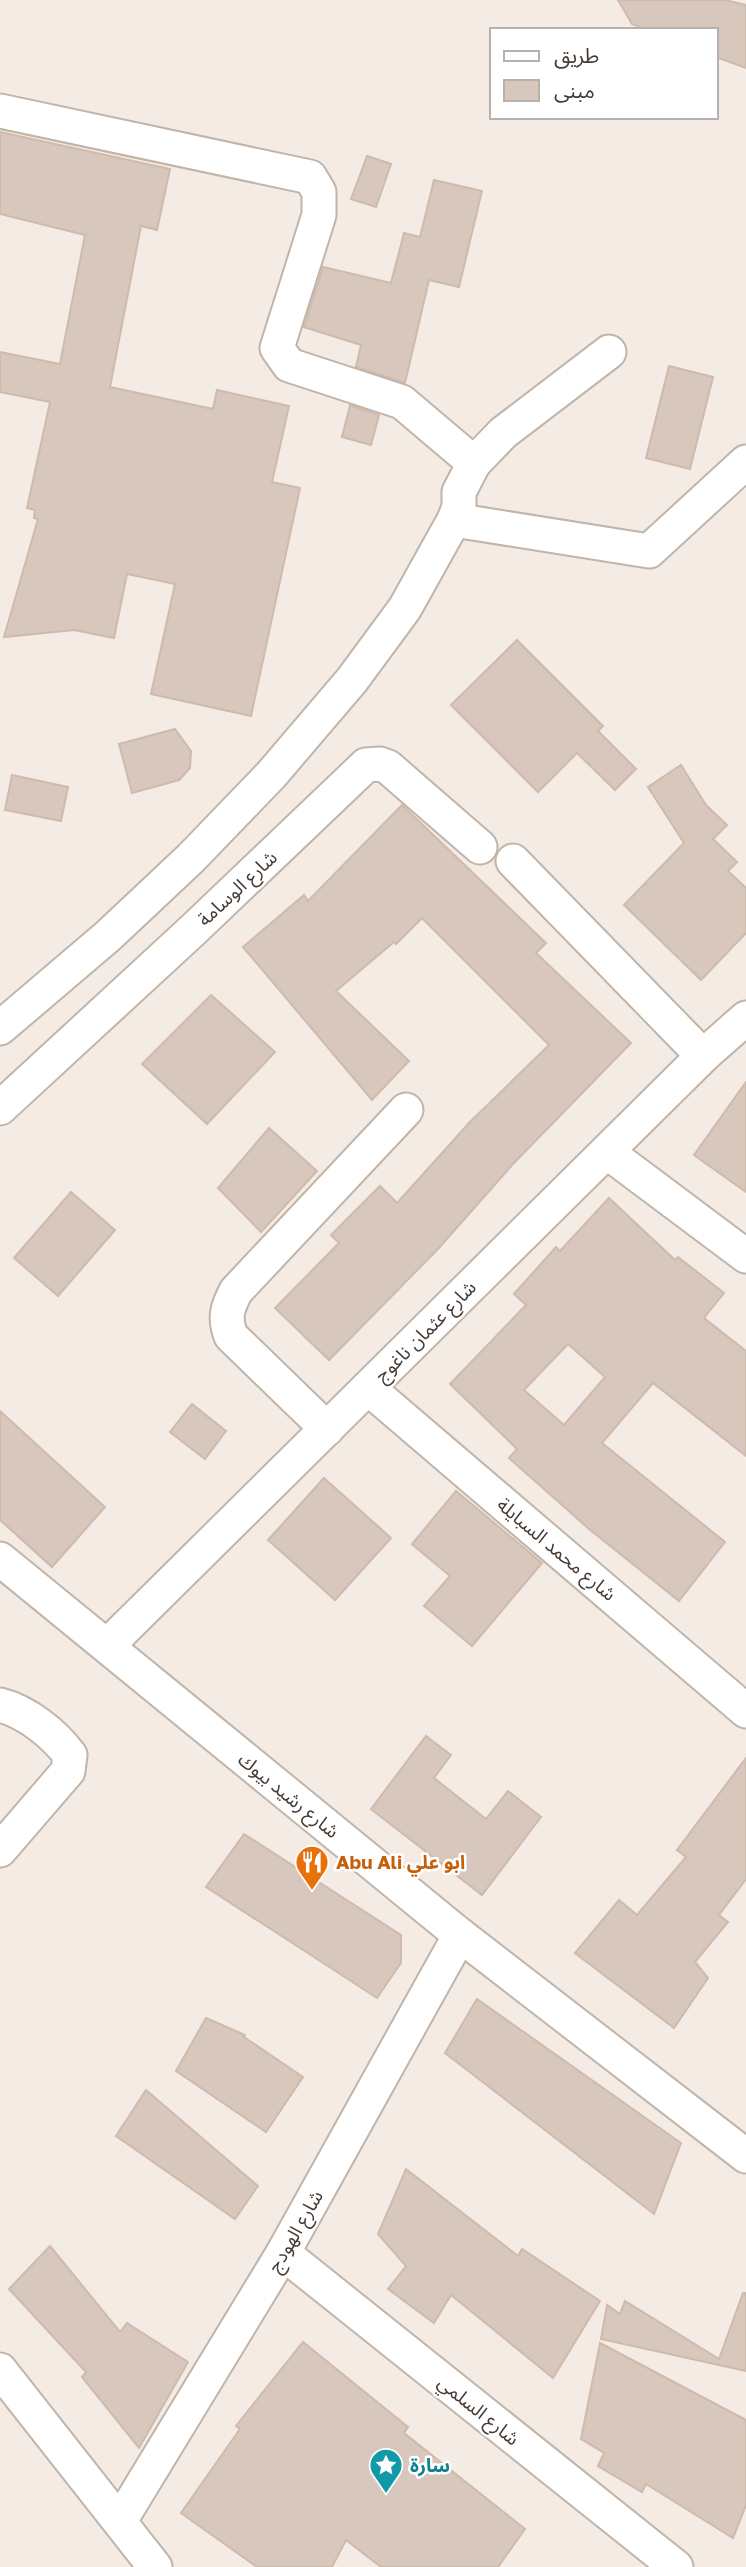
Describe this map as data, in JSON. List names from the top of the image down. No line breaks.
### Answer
{"streets":{"street":["شارع الوسامة","شارع عثمان ناغوج","شارع محمد السبايلة","شارع رشيد بيوك","شارع الهودج","شارع السلمي"]},"crossings":[["شارع عثمان ناغوج","شارع محمد السبايلة"],["شارع عثمان ناغوج","شارع رشيد بيوك"],["شارع رشيد بيوك","شارع الهودج"],["شارع الهودج","شارع السلمي"]],"places":{"restaurant":["Abu Ali ابو علي"],"place":["سارة"]},"legend":["طريق","مبنى"]}
